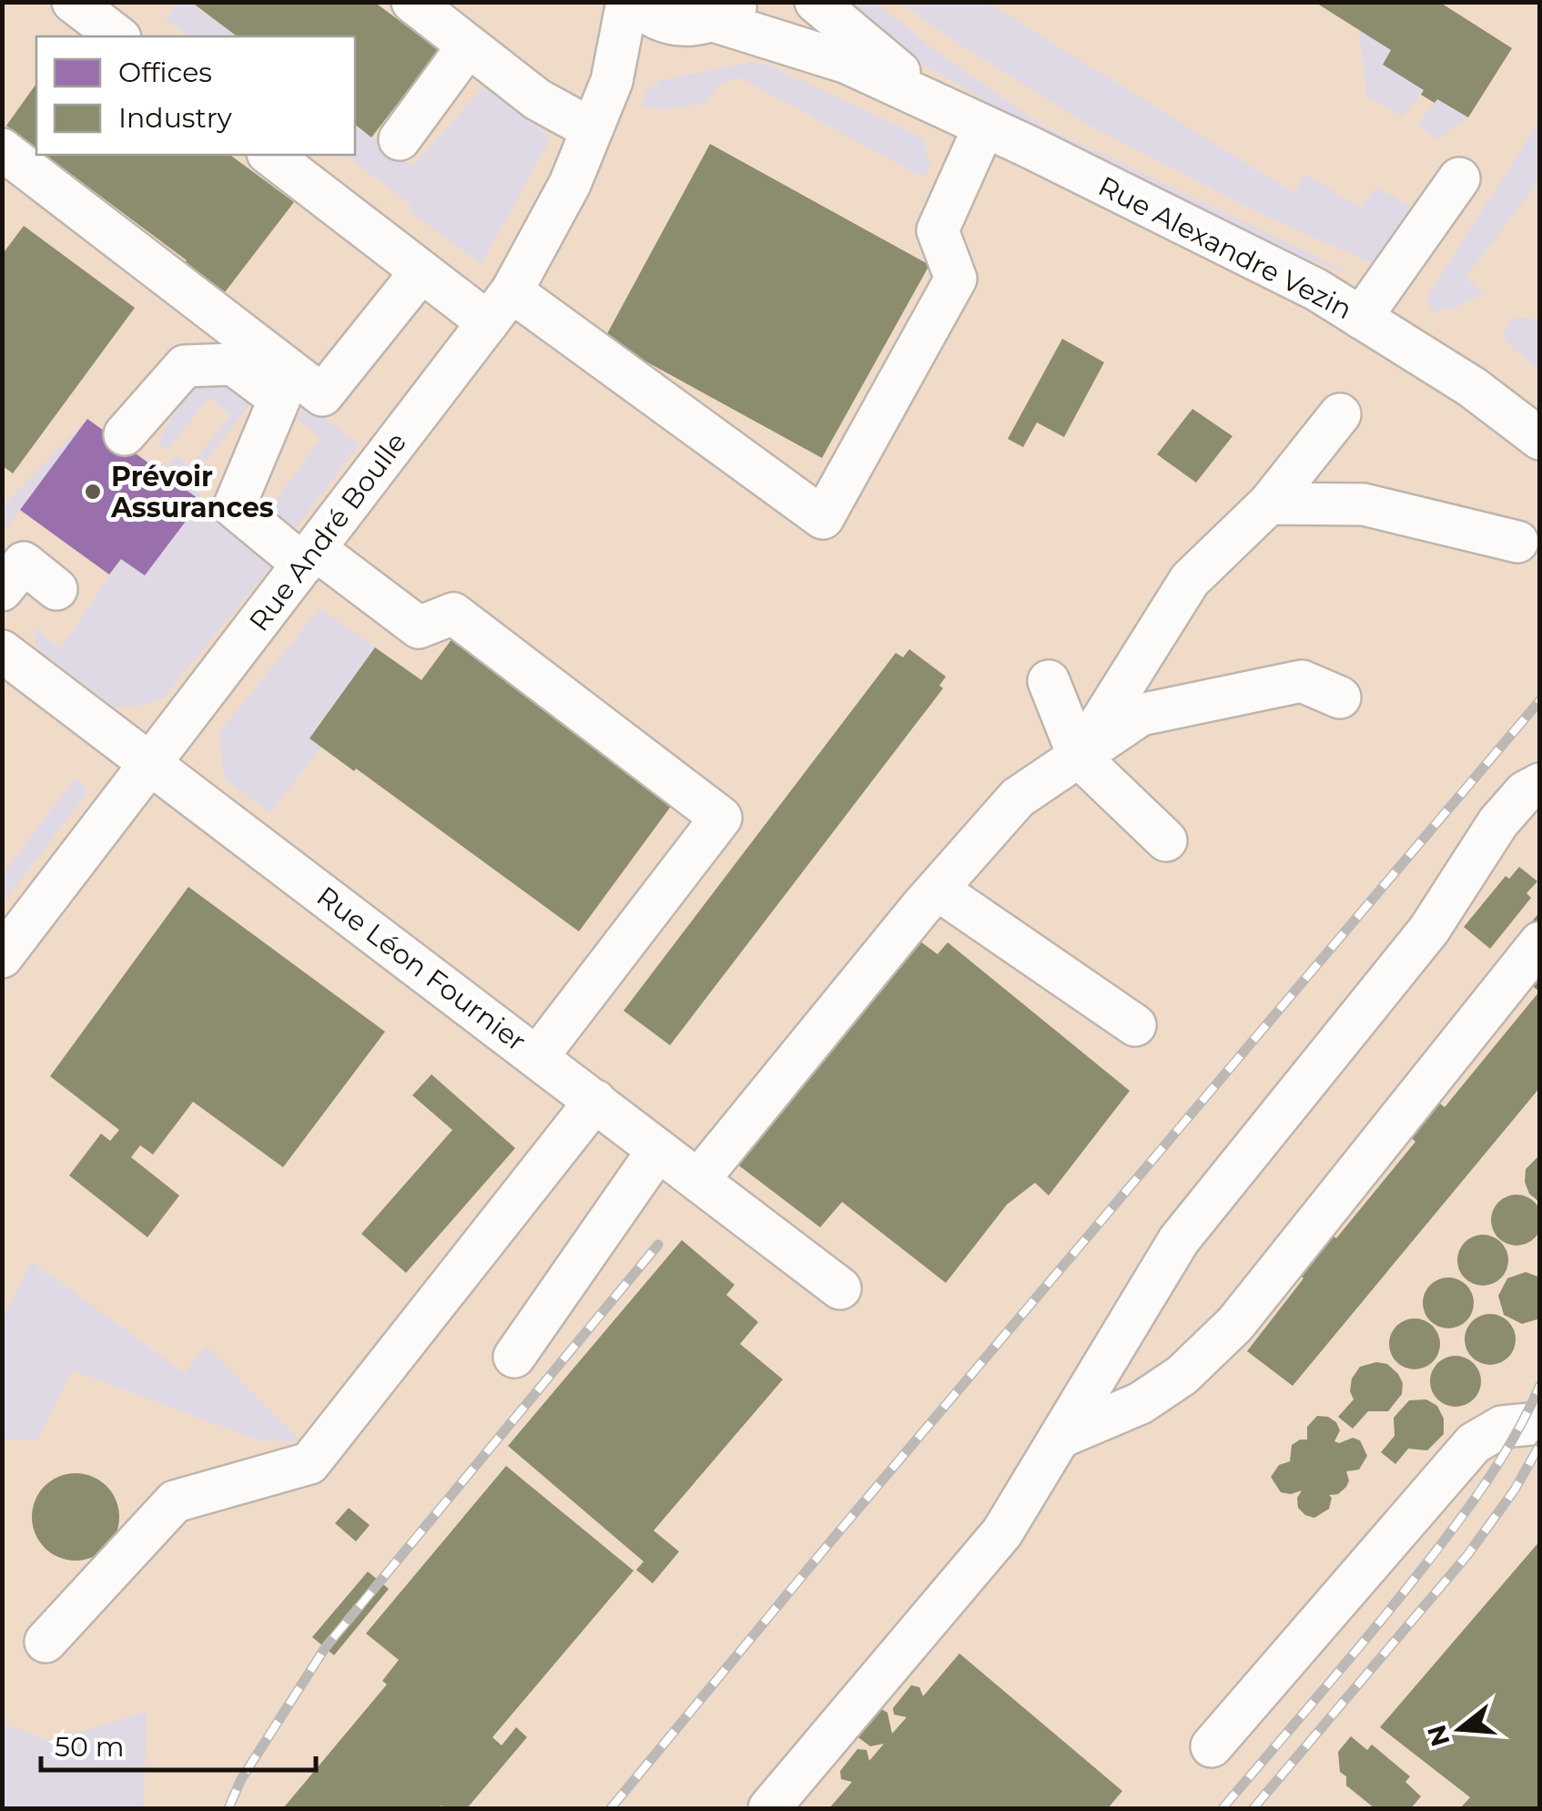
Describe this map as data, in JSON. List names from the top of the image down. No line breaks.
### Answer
{"streets":{"street":["Rue Alexandre Vezin","Rue André Boulle","Rue Léon Fournier"]},"crossings":[["Rue Alexandre Vezin","Rue André Boulle"],["Rue André Boulle","Rue Léon Fournier"]],"places":["Prévoir Assurances"],"legend":["Offices","Industry"],"scale_bar":"50 m","north":"left"}
